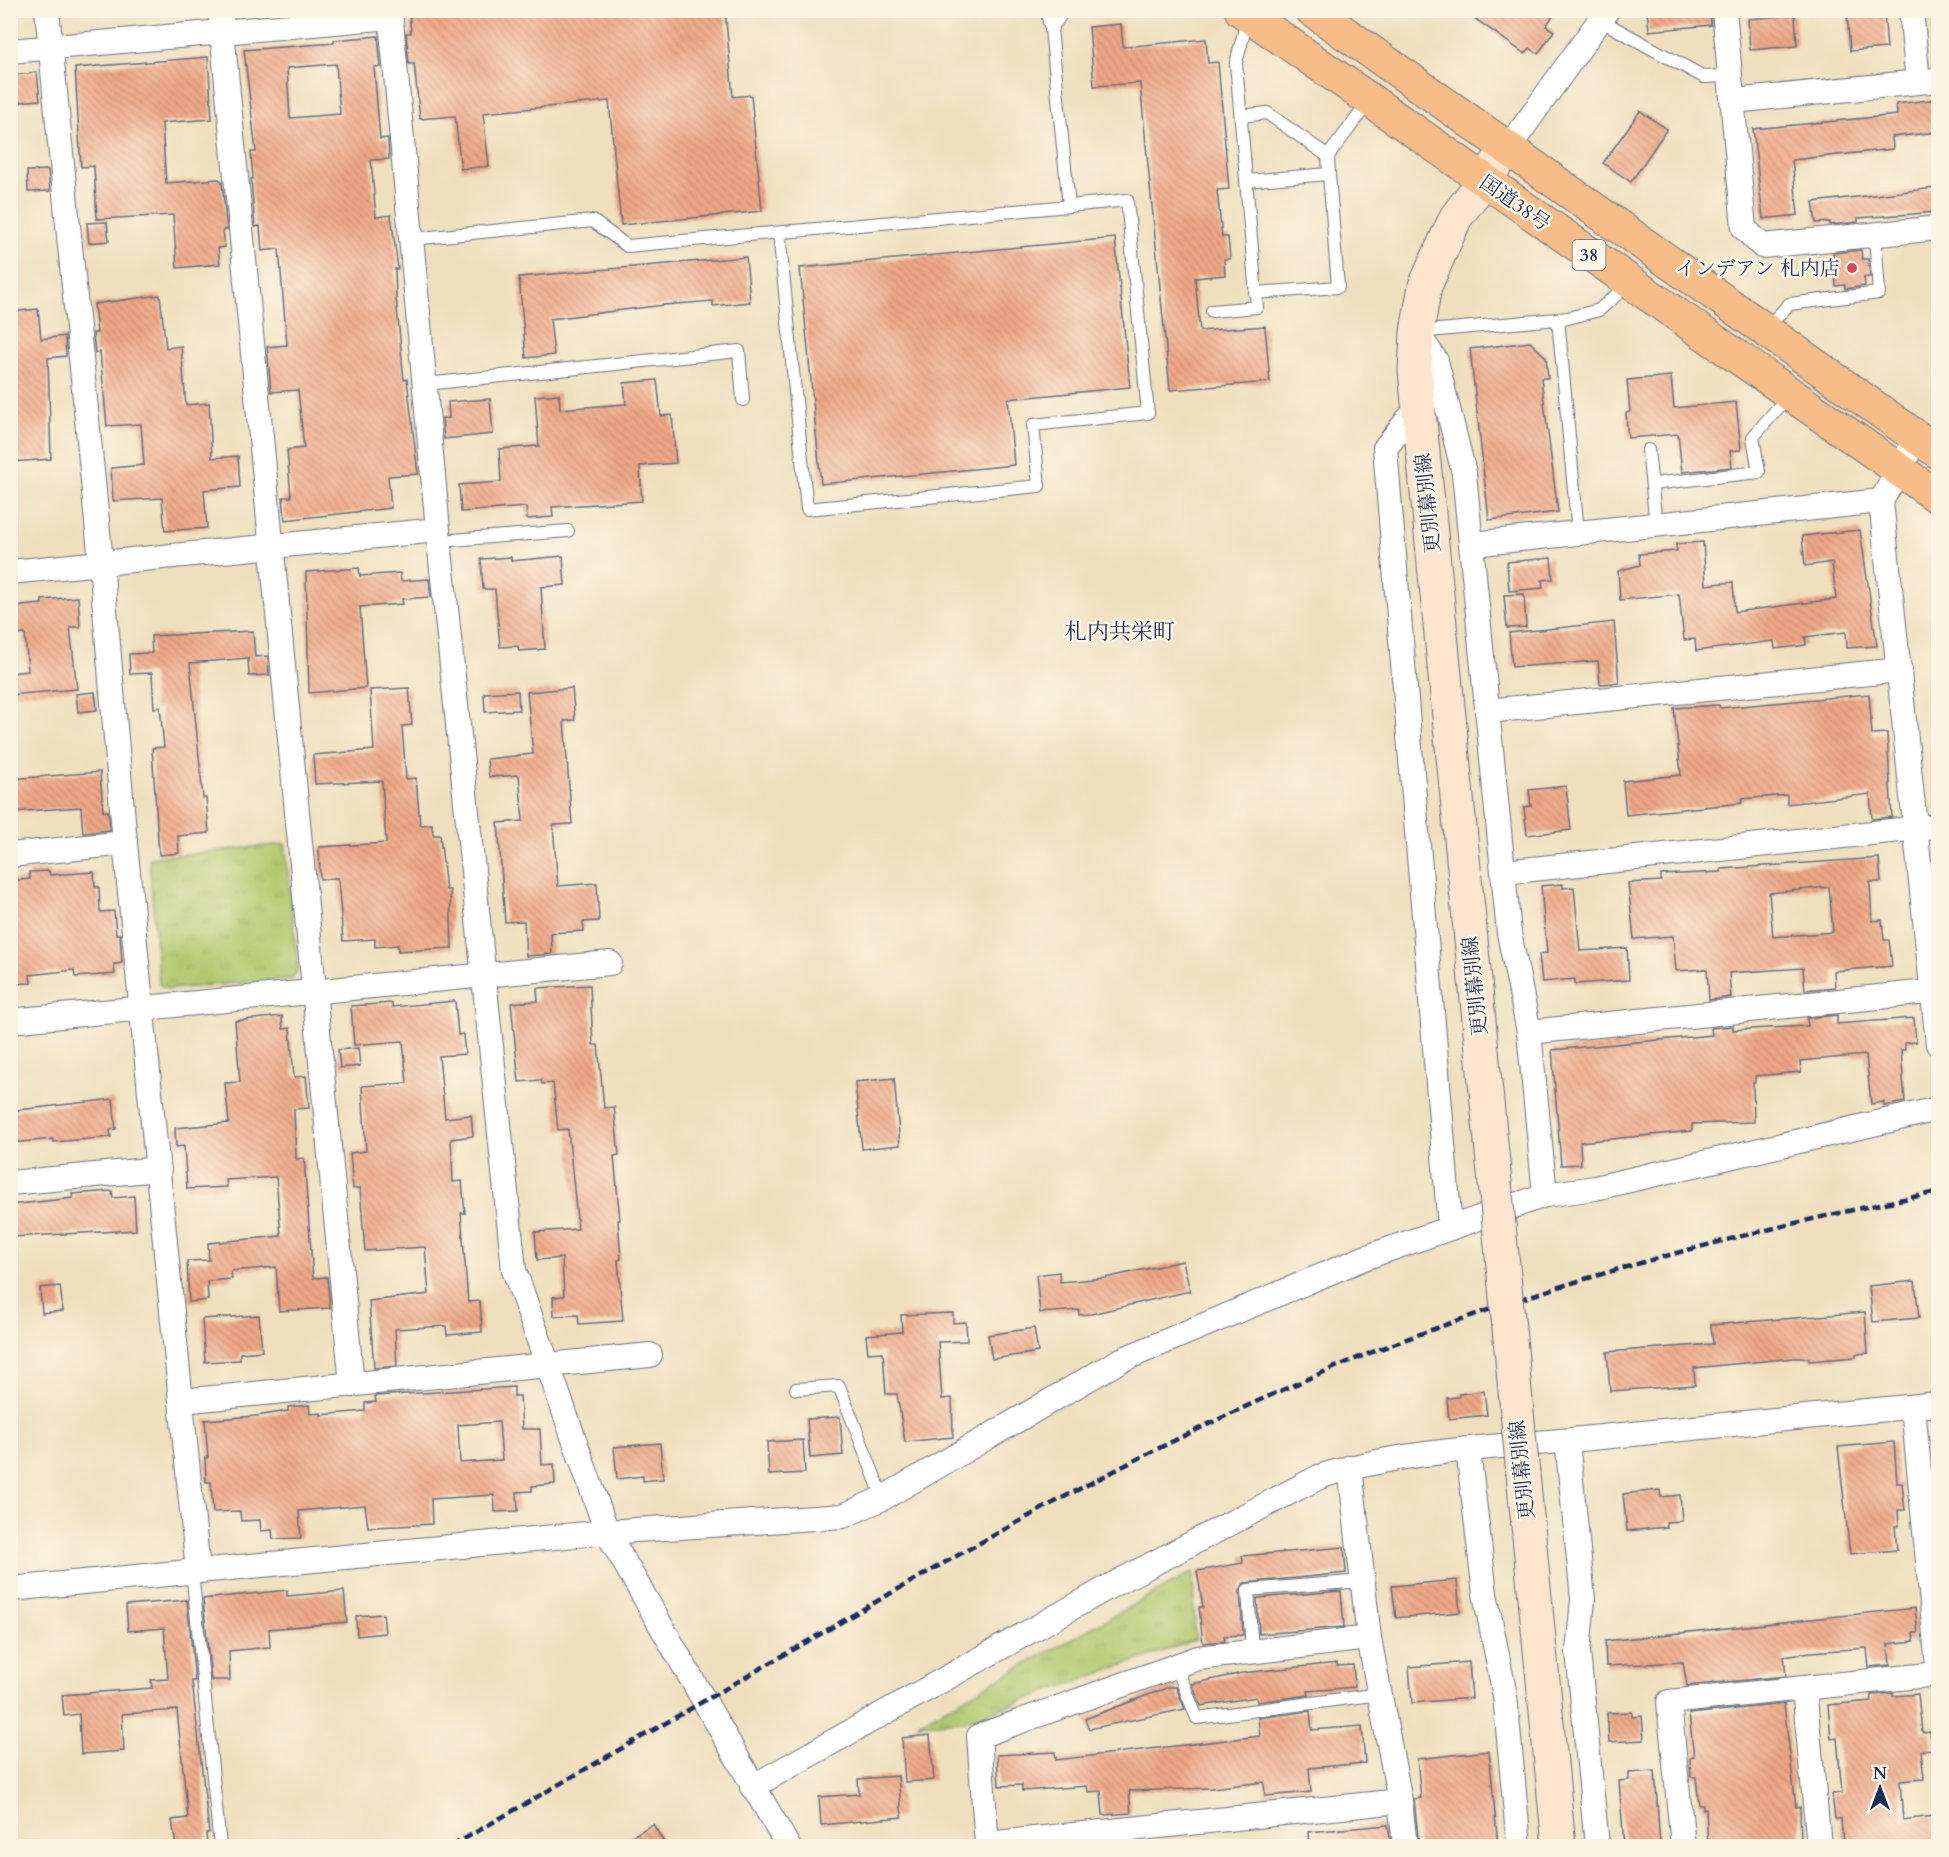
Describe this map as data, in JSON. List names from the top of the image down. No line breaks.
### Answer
{"streets":{"highway":["国道38号","38"],"main road":["更別幕別線"]},"crossings":[["国道38号","更別幕別線"]],"districts":["札内共栄町"],"places":["インデアン 札内店"],"north":"top"}
